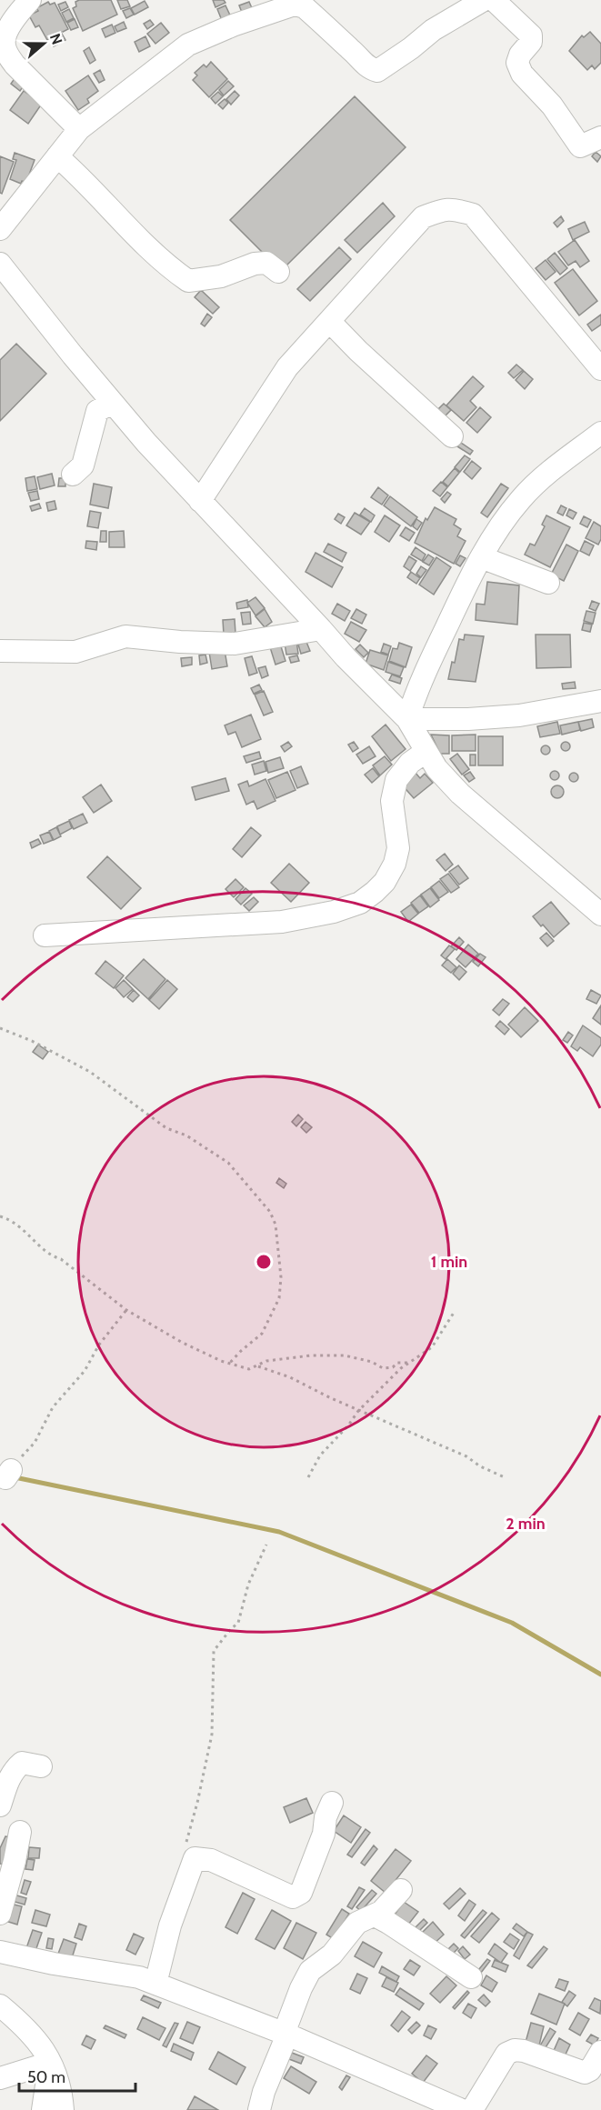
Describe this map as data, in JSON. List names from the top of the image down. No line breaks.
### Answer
{"scale_bar":"50 m","north":"right","rings":["1 min","2 min"]}
